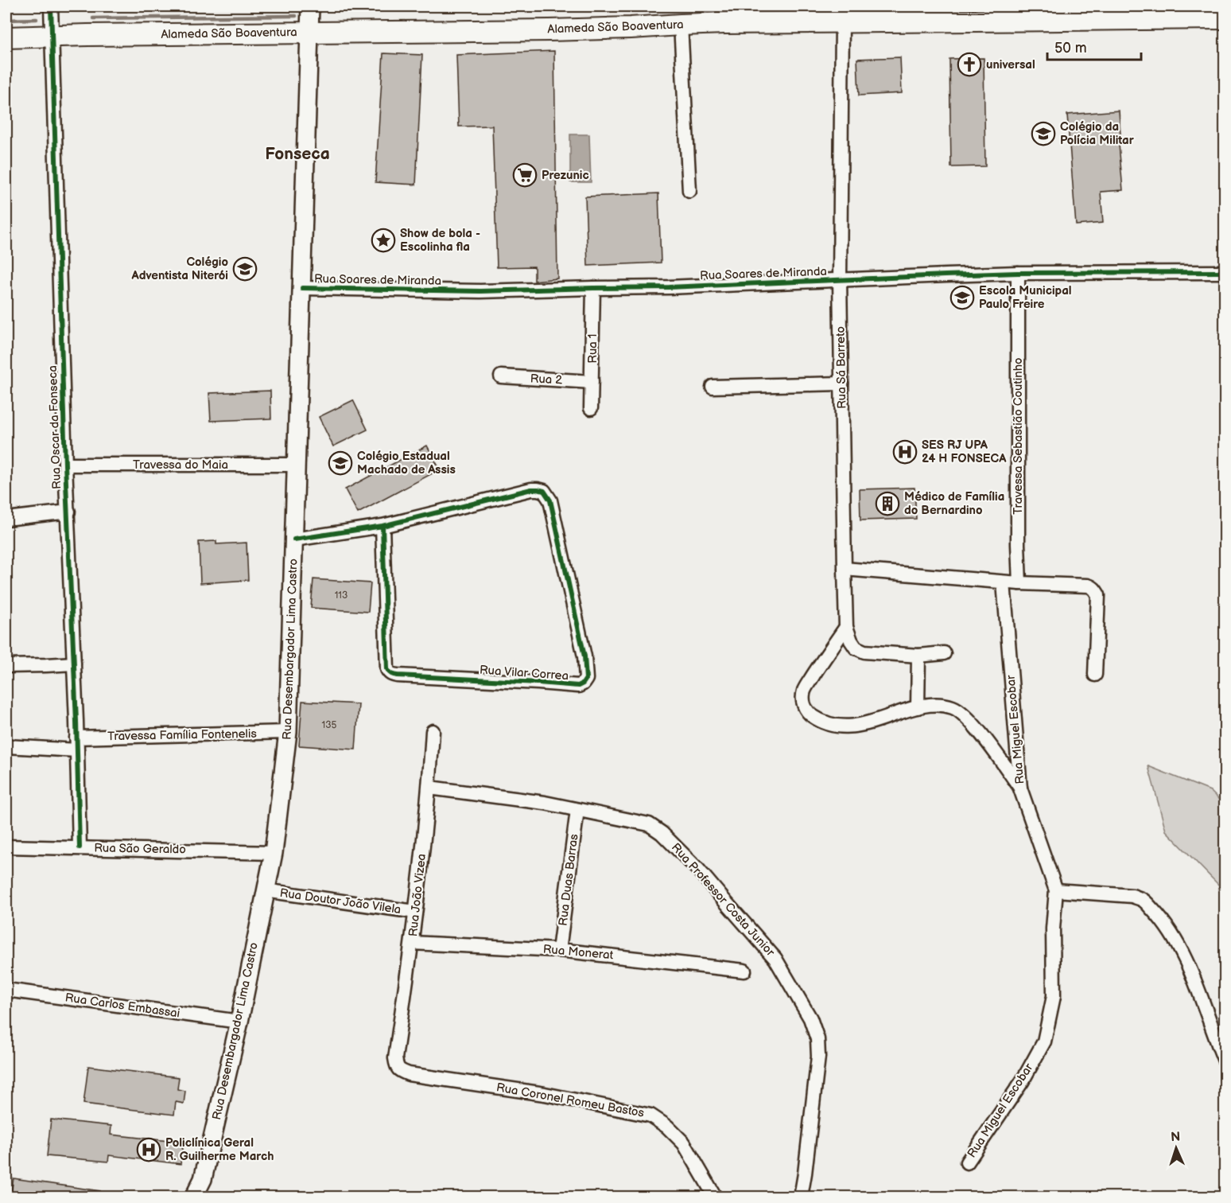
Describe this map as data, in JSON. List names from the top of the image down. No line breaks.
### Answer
{"streets":{"highway":["Alameda São Boaventura"],"main road":["Rua Desembargador Lima Castro"],"street":["Rua Soares de Miranda","Rua 1","Rua Sá Barreto","Rua 2","Rua Oscar da Fonseca","Travessa Sebastião Coutinho","Travessa do Maia","Rua Vilar Correa","Rua Miguel Escobar","Travessa Família Fontenelis","Rua São Geraldo","Rua Duas Barras","Rua João Vizea","Rua Professor Costa Junior","Rua Doutor João Vilela","Rua Monerat","Rua Carlos Embassai","Rua Coronel Romeu Bastos"]},"crossings":[["Alameda São Boaventura","Rua Sá Barreto"],["Alameda São Boaventura","Rua Oscar da Fonseca"],["Alameda São Boaventura","Rua Desembargador Lima Castro"],["Rua Soares de Miranda","Rua 1"],["Rua Soares de Miranda","Rua Sá Barreto"],["Rua Soares de Miranda","Travessa Sebastião Coutinho"],["Rua Soares de Miranda","Rua Desembargador Lima Castro"],["Rua 1","Rua 2"],["Rua Oscar da Fonseca","Travessa do Maia"],["Rua Oscar da Fonseca","Travessa Família Fontenelis"],["Rua Oscar da Fonseca","Rua São Geraldo"],["Travessa do Maia","Rua Desembargador Lima Castro"],["Rua Desembargador Lima Castro","Rua Vilar Correa"],["Rua Desembargador Lima Castro","Travessa Família Fontenelis"],["Rua Desembargador Lima Castro","Rua São Geraldo"],["Rua Desembargador Lima Castro","Rua Doutor João Vilela"],["Rua Desembargador Lima Castro","Rua Carlos Embassai"],["Rua Duas Barras","Rua Professor Costa Junior"],["Rua Duas Barras","Rua Monerat"],["Rua João Vizea","Rua Professor Costa Junior"],["Rua João Vizea","Rua Doutor João Vilela"],["Rua João Vizea","Rua Monerat"],["Rua João Vizea","Rua Coronel Romeu Bastos"]],"districts":["Fonseca"],"places":{"church":["universal"],"school or university":["Colégio da Polícia Militar","Colégio Adventista Niterói","Escola Municipal Paulo Freire","Colégio Estadual Machado de Assis"],"supermarket":["Prezunic"],"place":["Show de bola - Escolinha fla"],"hospital":["SES RJ UPA 24 H FONSECA","Policlínica Geral R. Guilherme March"],"building":["Médico de Família do Bernardino"]},"house_numbers":["113","135"],"scale_bar":"50 m","north":"top"}
